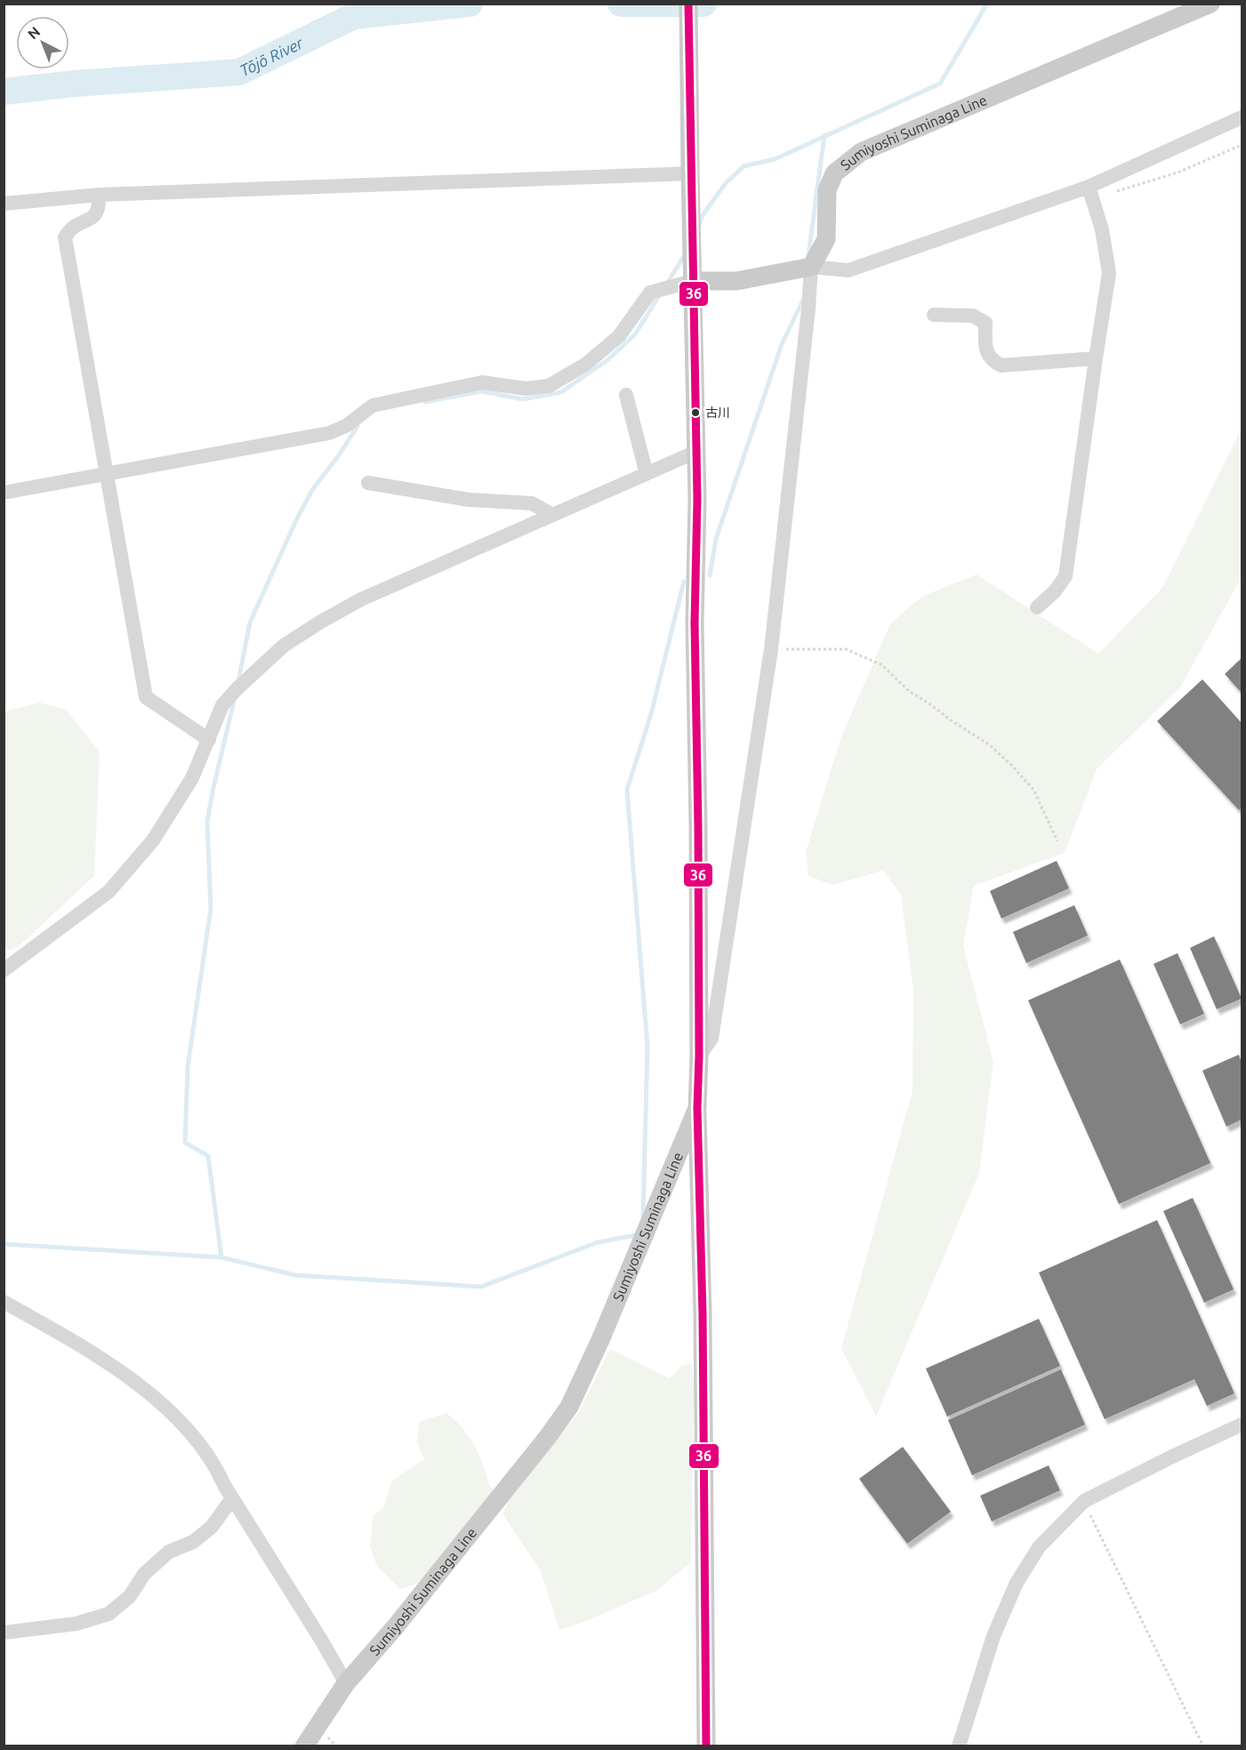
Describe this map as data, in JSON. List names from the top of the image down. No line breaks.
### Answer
{"streets":{"main road":["Sumiyoshi Suminaga Line"]},"water":["Tōjō River"],"places":["古川"],"lines":["transit line 36"],"north":"top left"}
